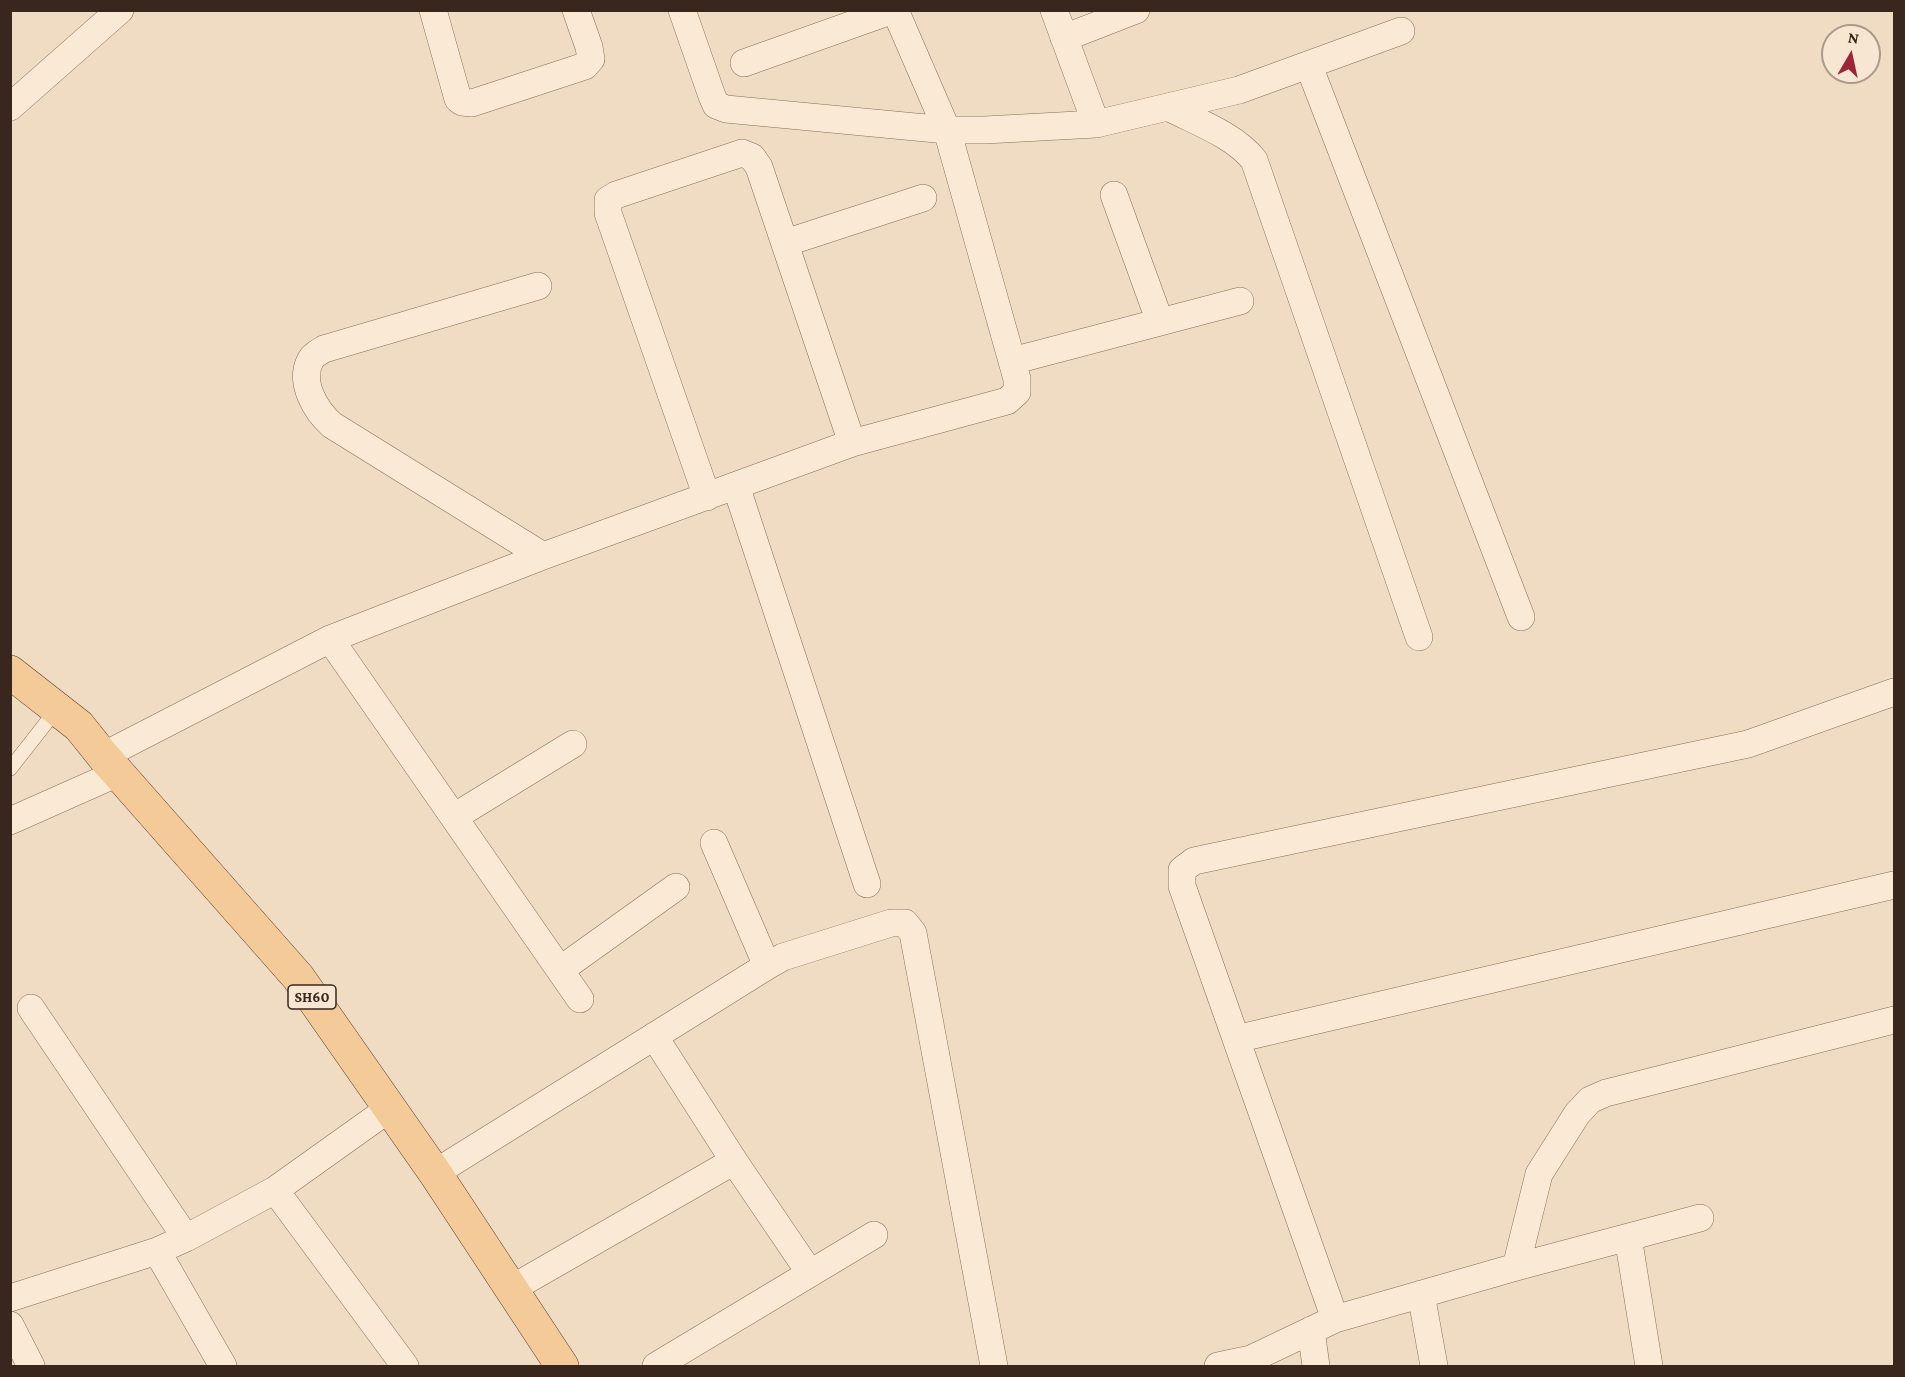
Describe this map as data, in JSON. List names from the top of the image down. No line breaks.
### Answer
{"streets":{"main road":["SH60"]},"north":"top"}
